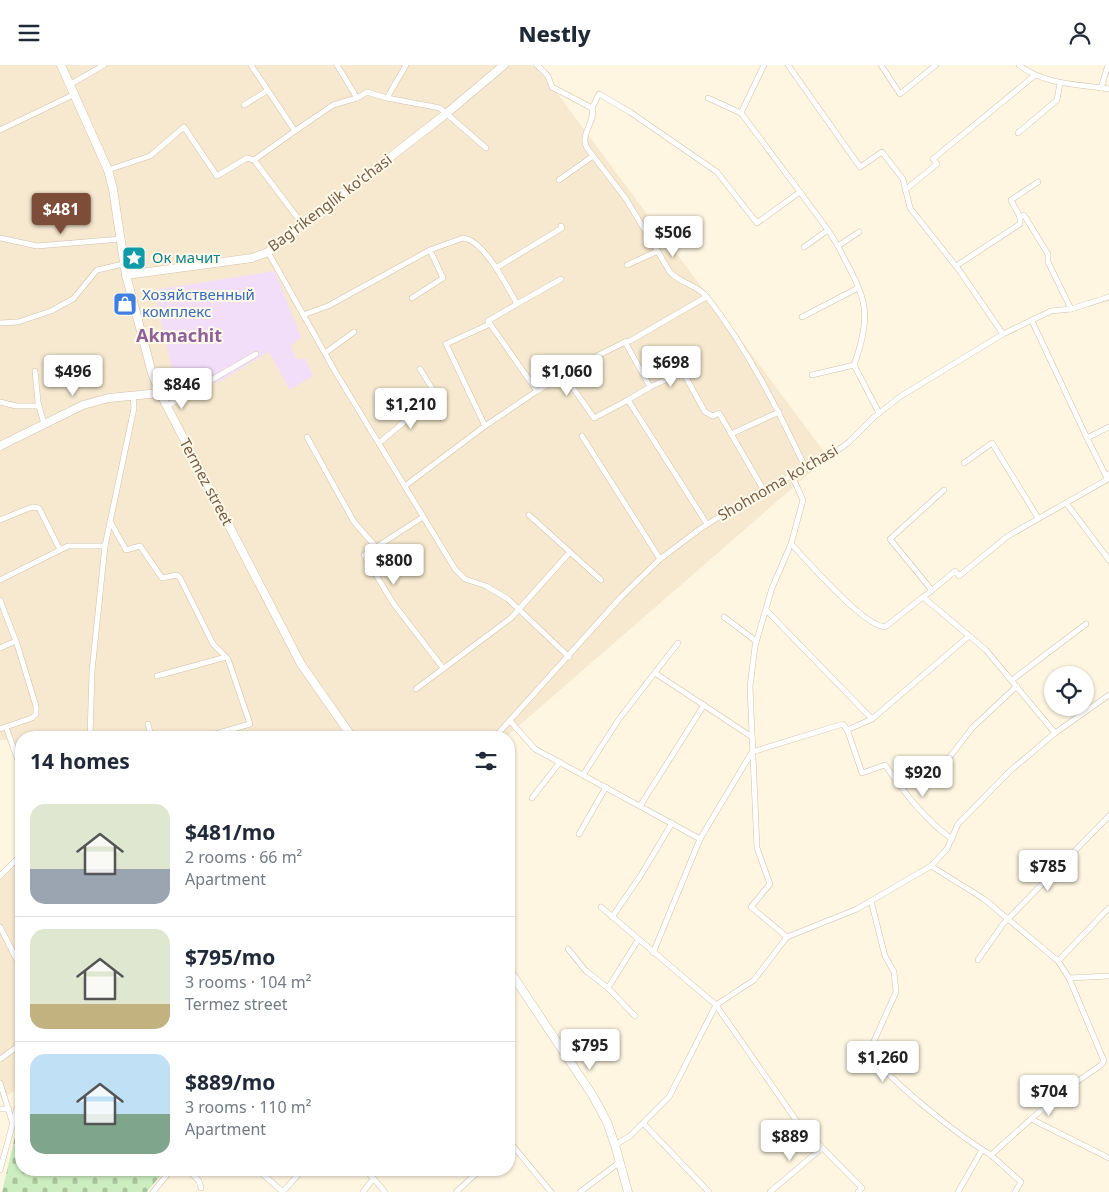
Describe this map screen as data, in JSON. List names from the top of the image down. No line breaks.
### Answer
{"streets":{"main road":["Bag'rikenglik ko'chasi","Termez street"],"street":["Shohnoma ko'chasi"]},"crossings":[["Bag'rikenglik ko'chasi","Termez street"]],"districts":["Akmachit"],"places":{"place":["Ок мачит"],"shop":["Хозяйственный комплекс"]},"page":{"header":"Nestly","price":["$481","$506","$698","$496","$1,060","$846","$1,210","$800","$920","$785","$795","$1,260","$704","$889"],"heading":"14 homes","list":[{"name":"$481/mo","note":"2 rooms · 66 m² · Apartment"},{"name":"$795/mo","note":"3 rooms · 104 m² · Termez street"},{"name":"$889/mo","note":"3 rooms · 110 m² · Apartment"}]}}
